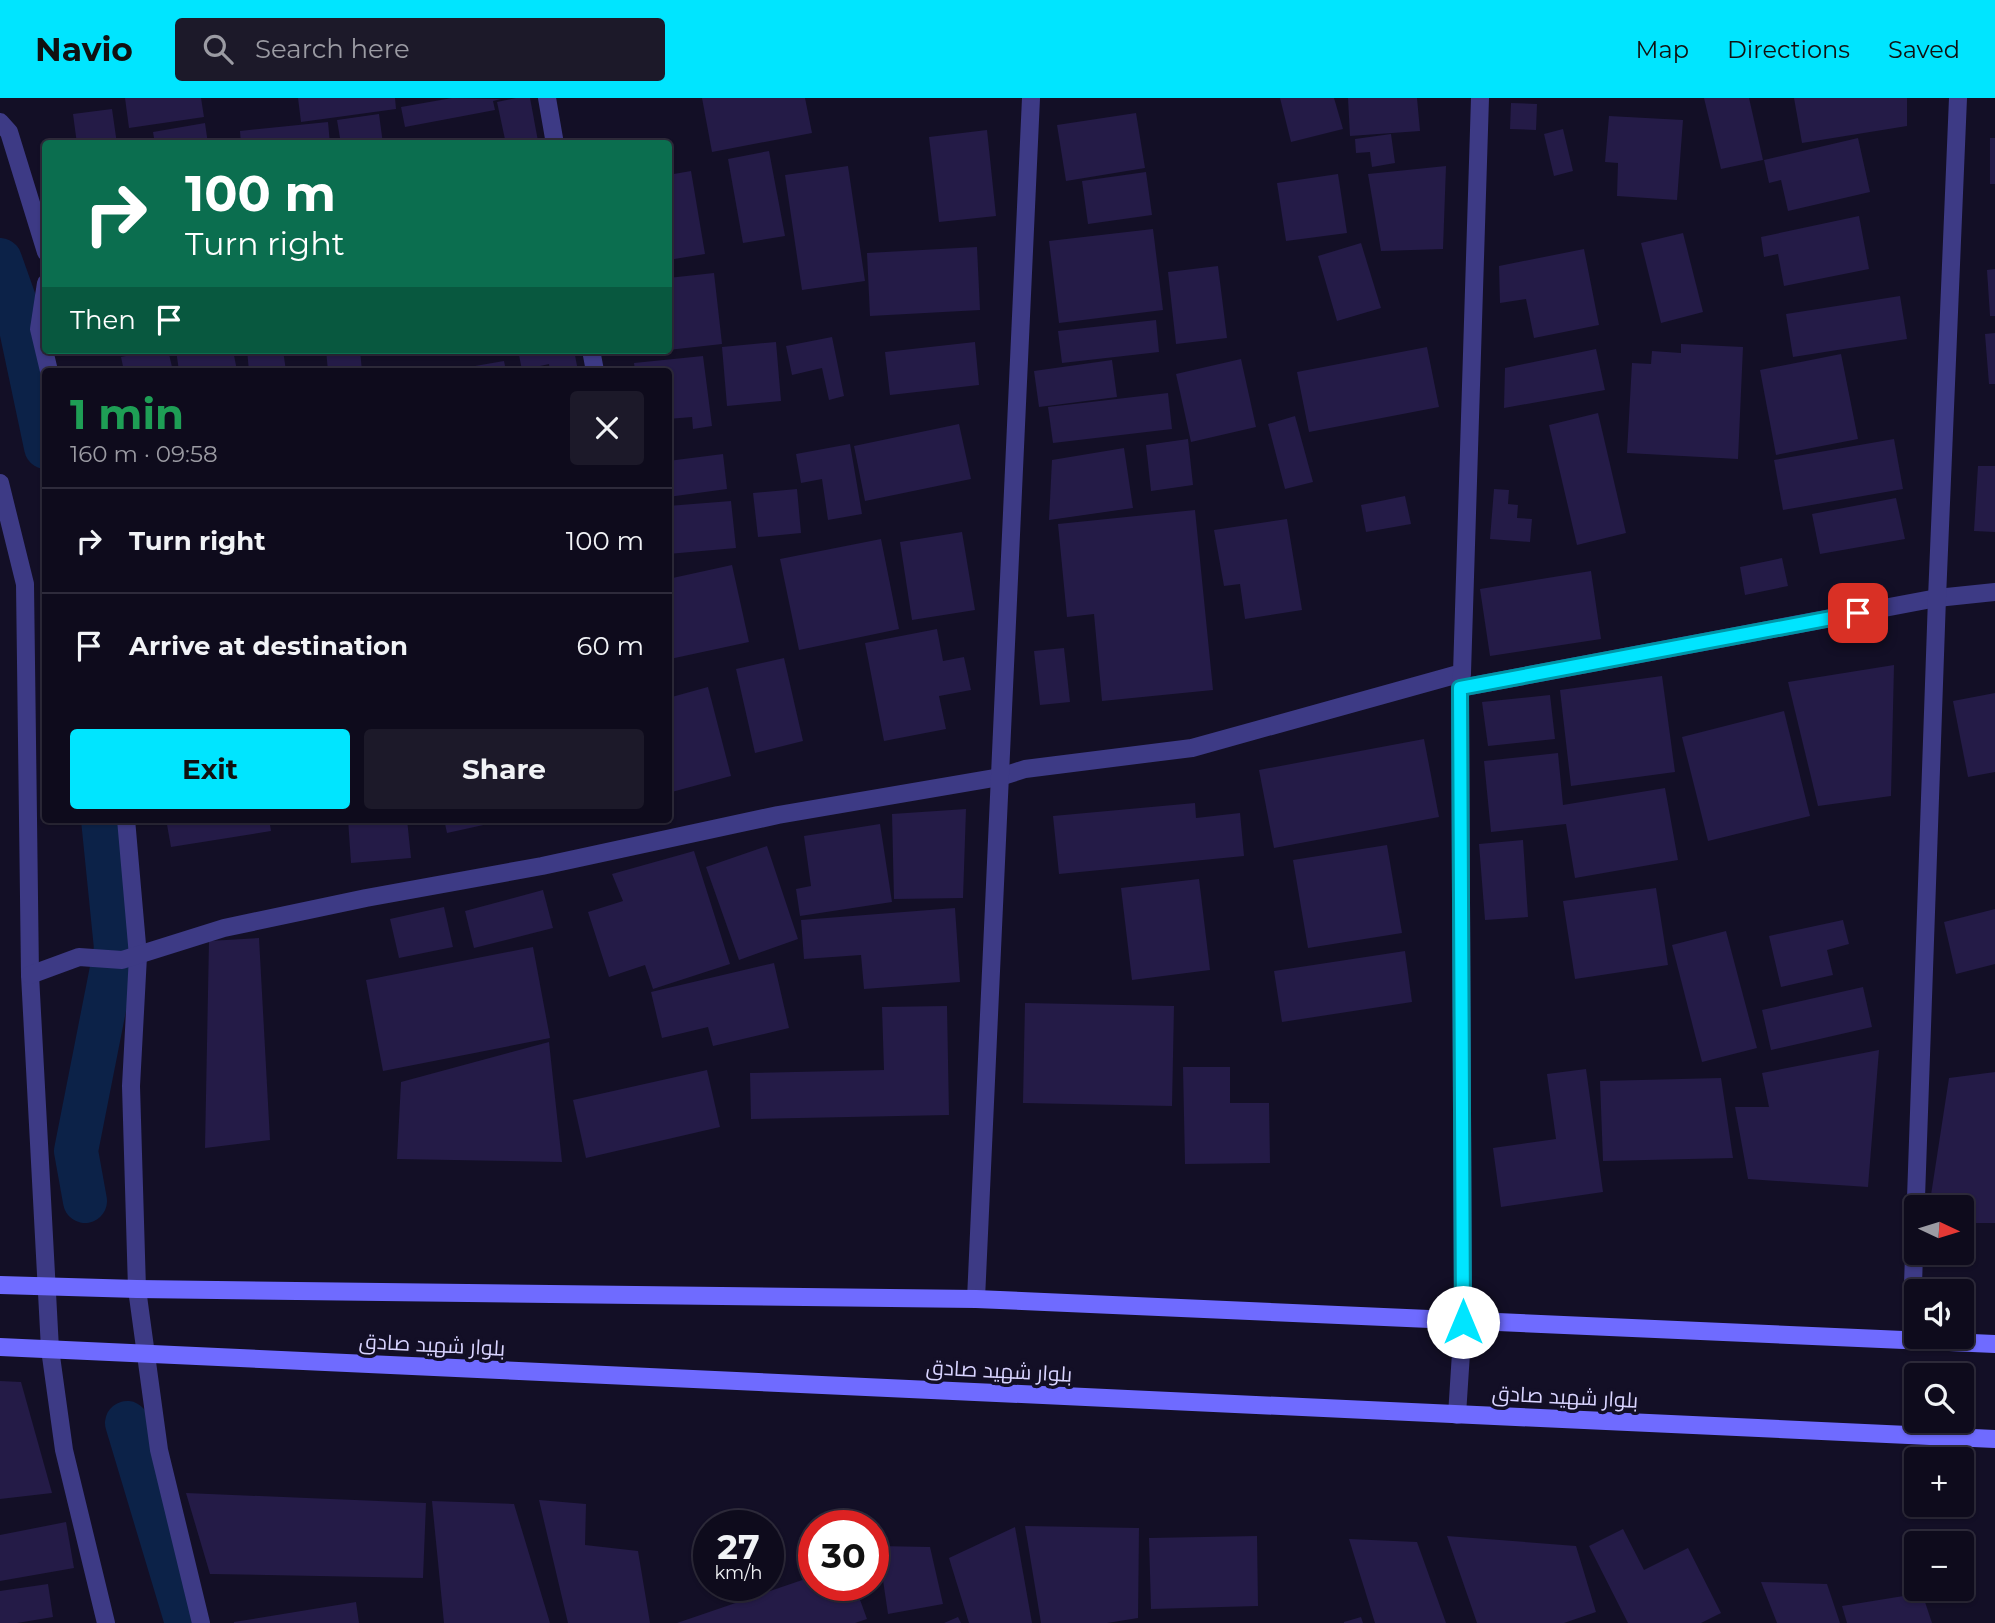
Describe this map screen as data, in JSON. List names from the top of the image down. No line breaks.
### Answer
{"streets":{"main road":["بلوار شهید صادق"]},"north":"right","page":{"header":"Navio","search":"Search here","nav":["Map","Directions","Saved"],"turn":["100 m","Turn right"],"then":"Then","heading":["1 min","160 m · 09:58"],"list":[{"name":"Turn right","value":"100 m"},{"name":"Arrive at destination","value":"60 m"}],"buttons":["Exit","Share"],"map_buttons":["+","−"],"speed":"27 km/h","limit":"30"}}
